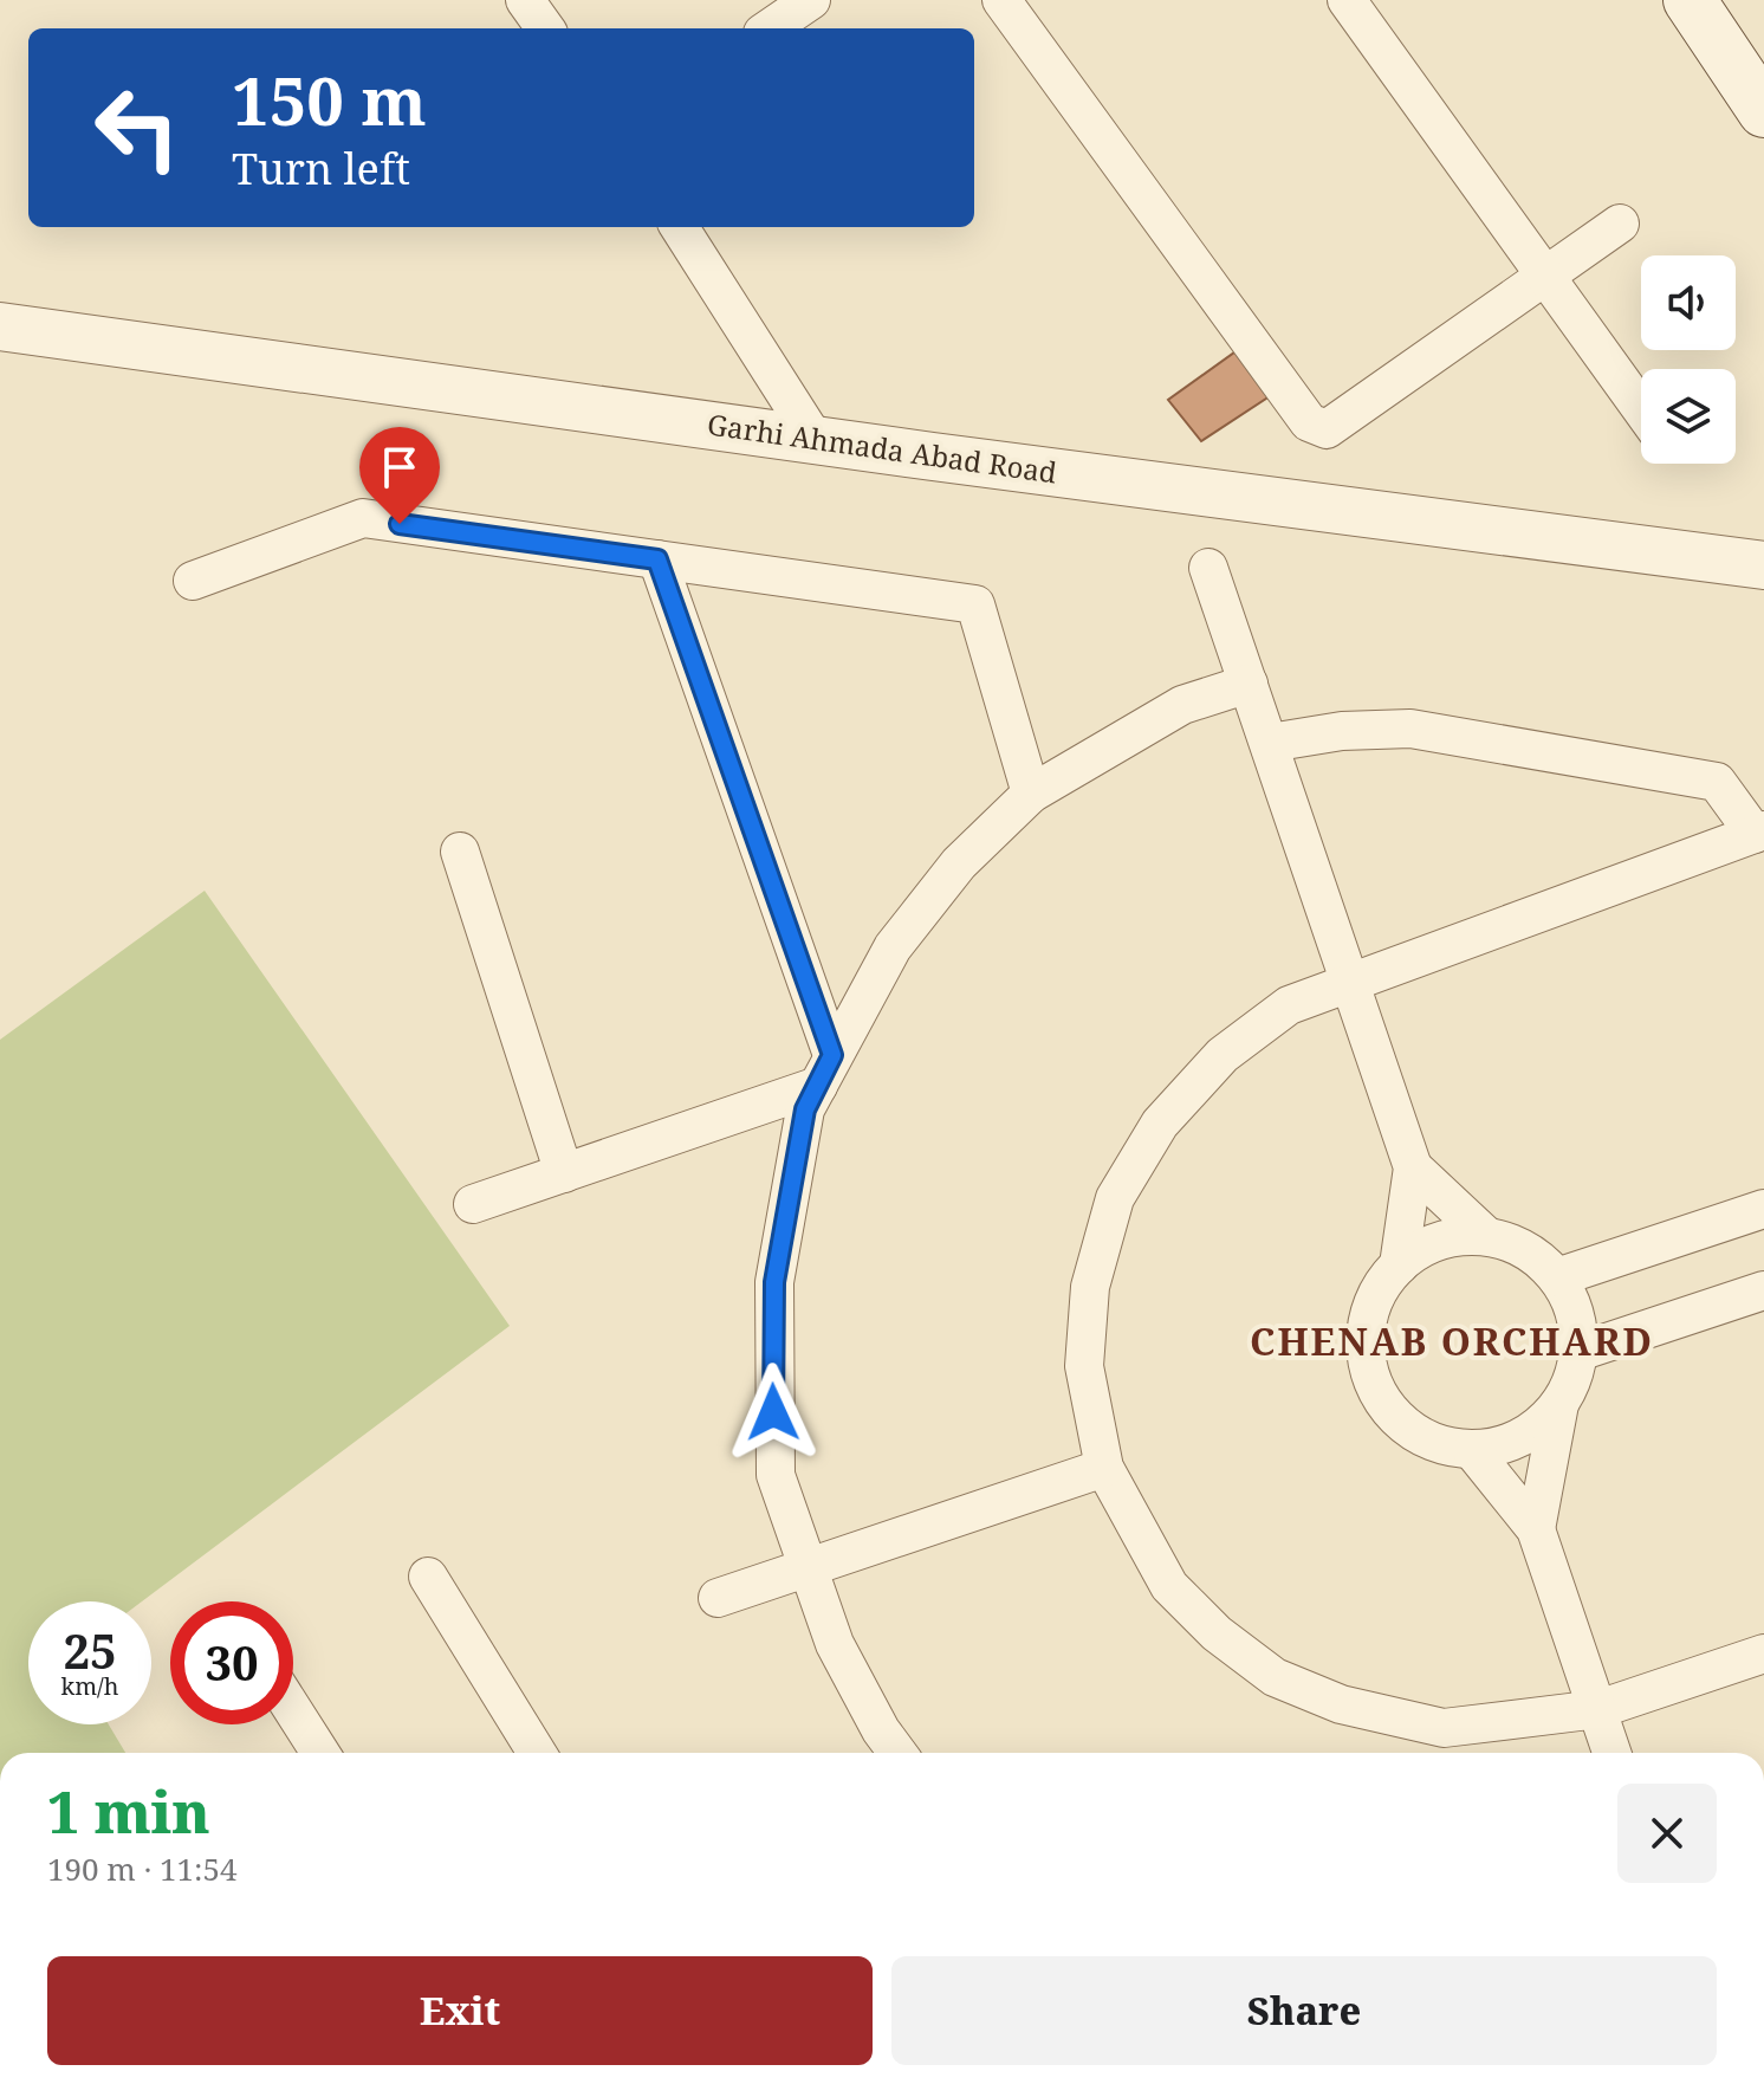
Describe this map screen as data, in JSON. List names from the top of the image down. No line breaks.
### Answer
{"streets":{"street":["Garhi Ahmada Abad Road"]},"districts":["CHENAB ORCHARD"],"page":{"turn":["150 m","Turn left"],"speed":"25 km/h","limit":"30","heading":["1 min","190 m · 11:54"],"buttons":["Exit","Share"]}}
